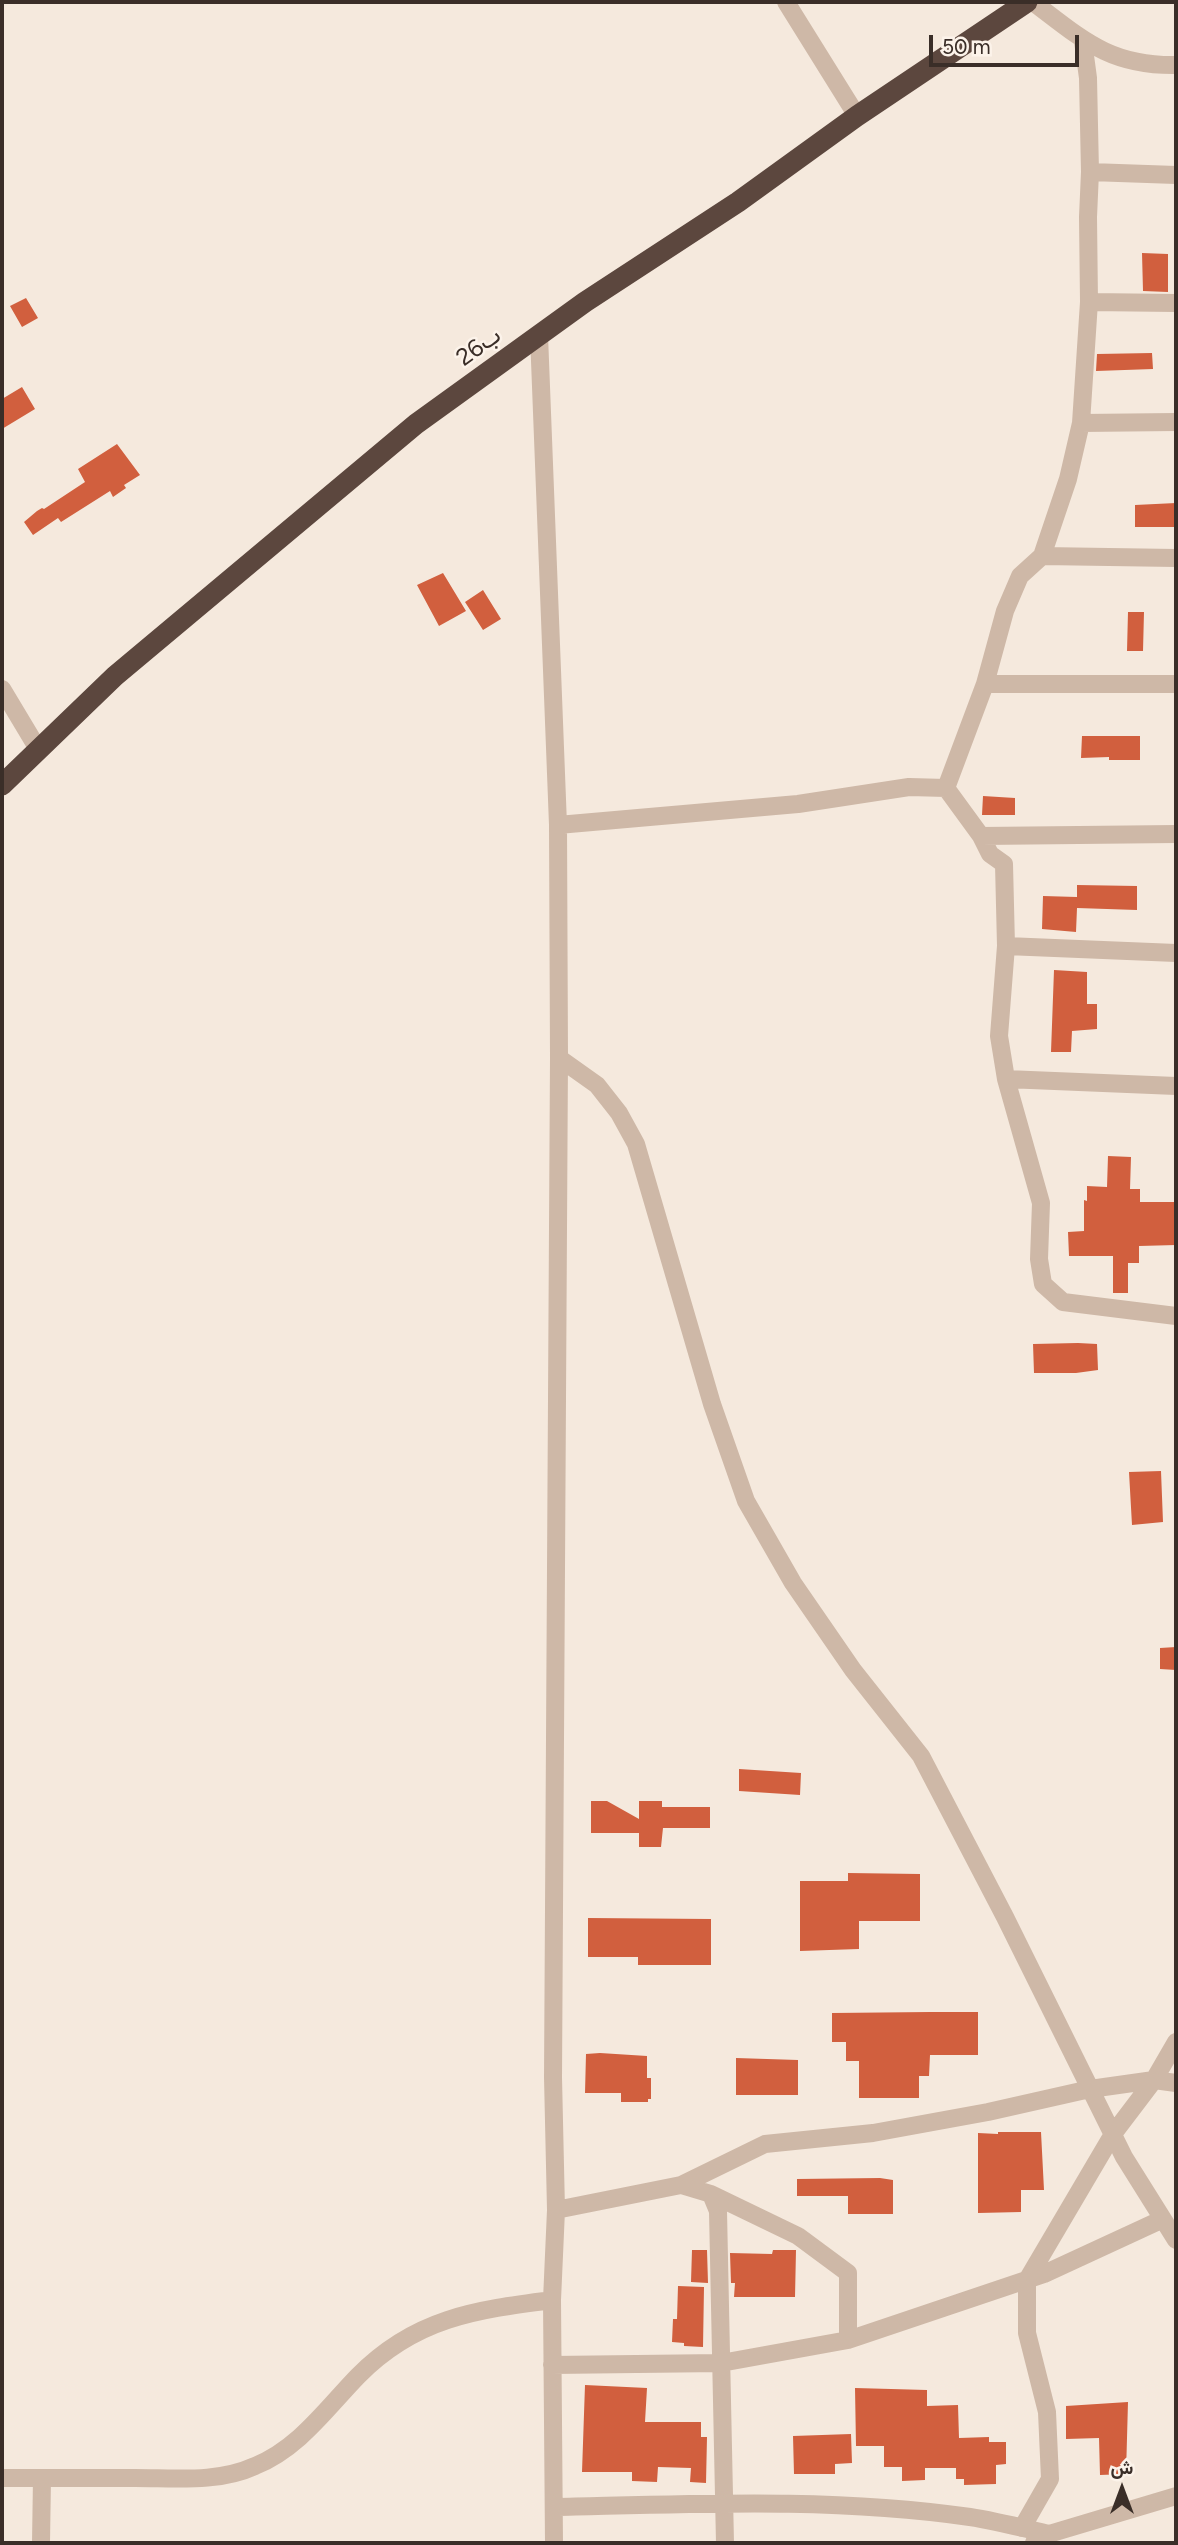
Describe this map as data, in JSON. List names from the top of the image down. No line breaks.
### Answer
{"streets":{"highway":["26ب"]},"scale_bar":"50 m","north":"top"}
